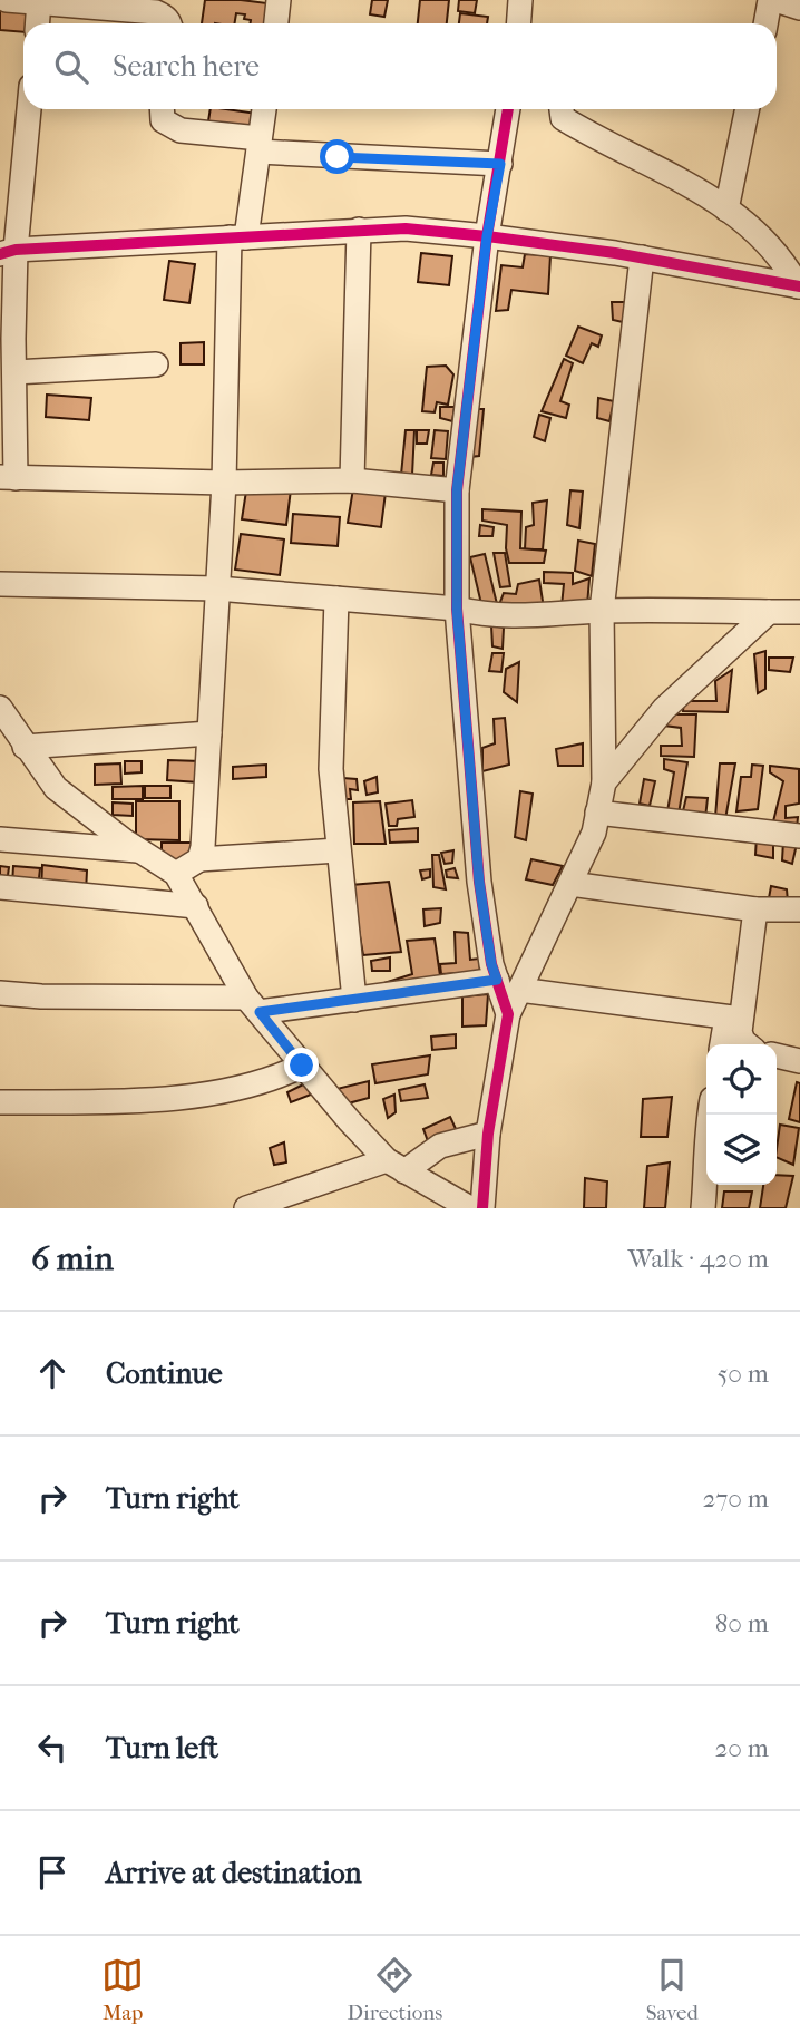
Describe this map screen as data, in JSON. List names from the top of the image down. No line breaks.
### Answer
{"page":{"search":"Search here","heading":["6 min","Walk · 420 m"],"list":[["Continue","50 m"],["Turn right","270 m"],["Turn right","80 m"],["Turn left","20 m"],"Arrive at destination"],"nav":["Map","Directions","Saved"]}}
